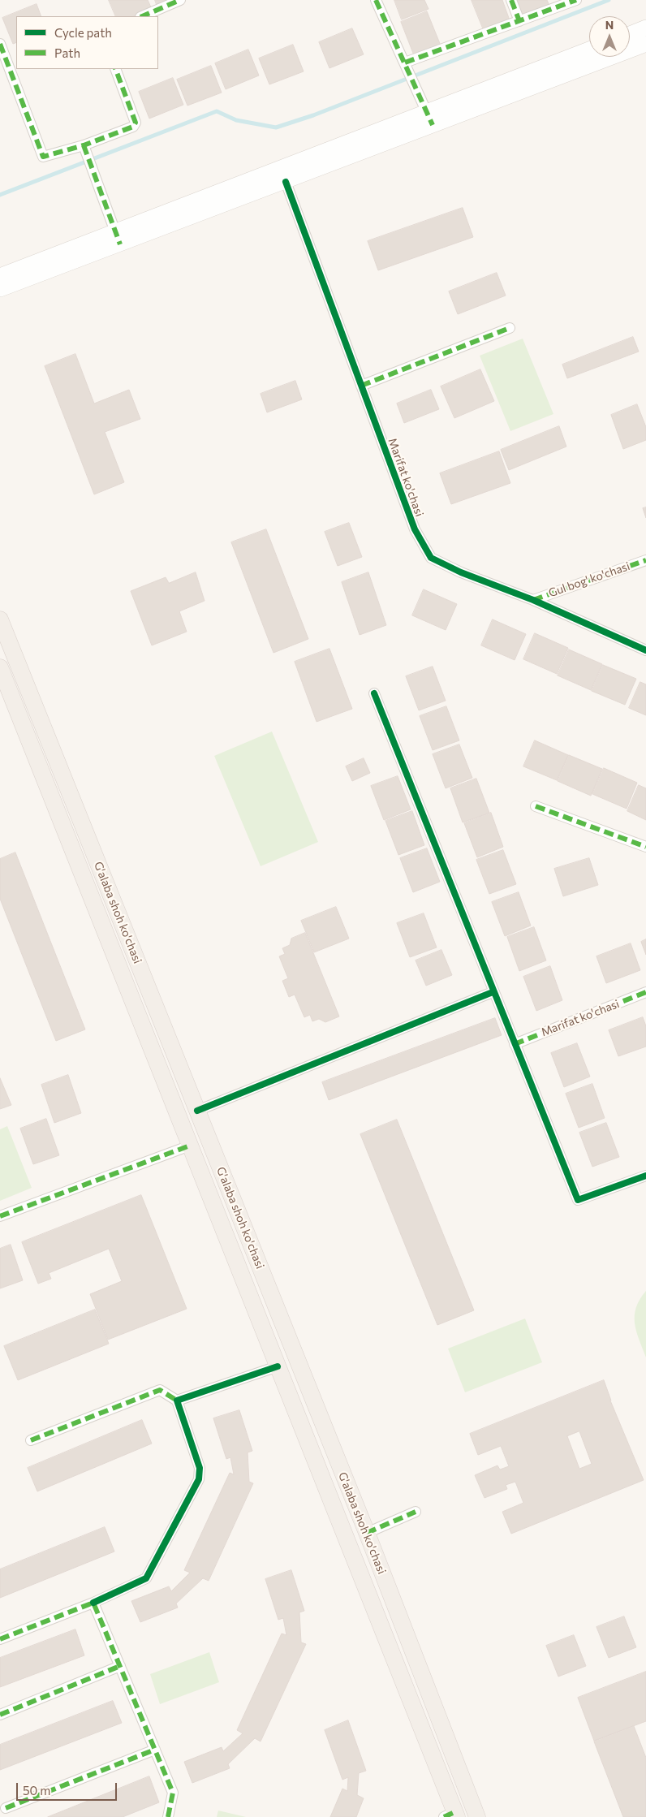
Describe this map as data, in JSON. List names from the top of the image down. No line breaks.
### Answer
{"streets":{"main road":["G'alaba shoh ko'chasi"],"street":["Marifat ko'chasi","Gul bog' ko'chasi"]},"crossings":[["Marifat ko'chasi","Gul bog' ko'chasi"]],"legend":["Cycle path","Path"],"scale_bar":"50 m","north":"top"}
